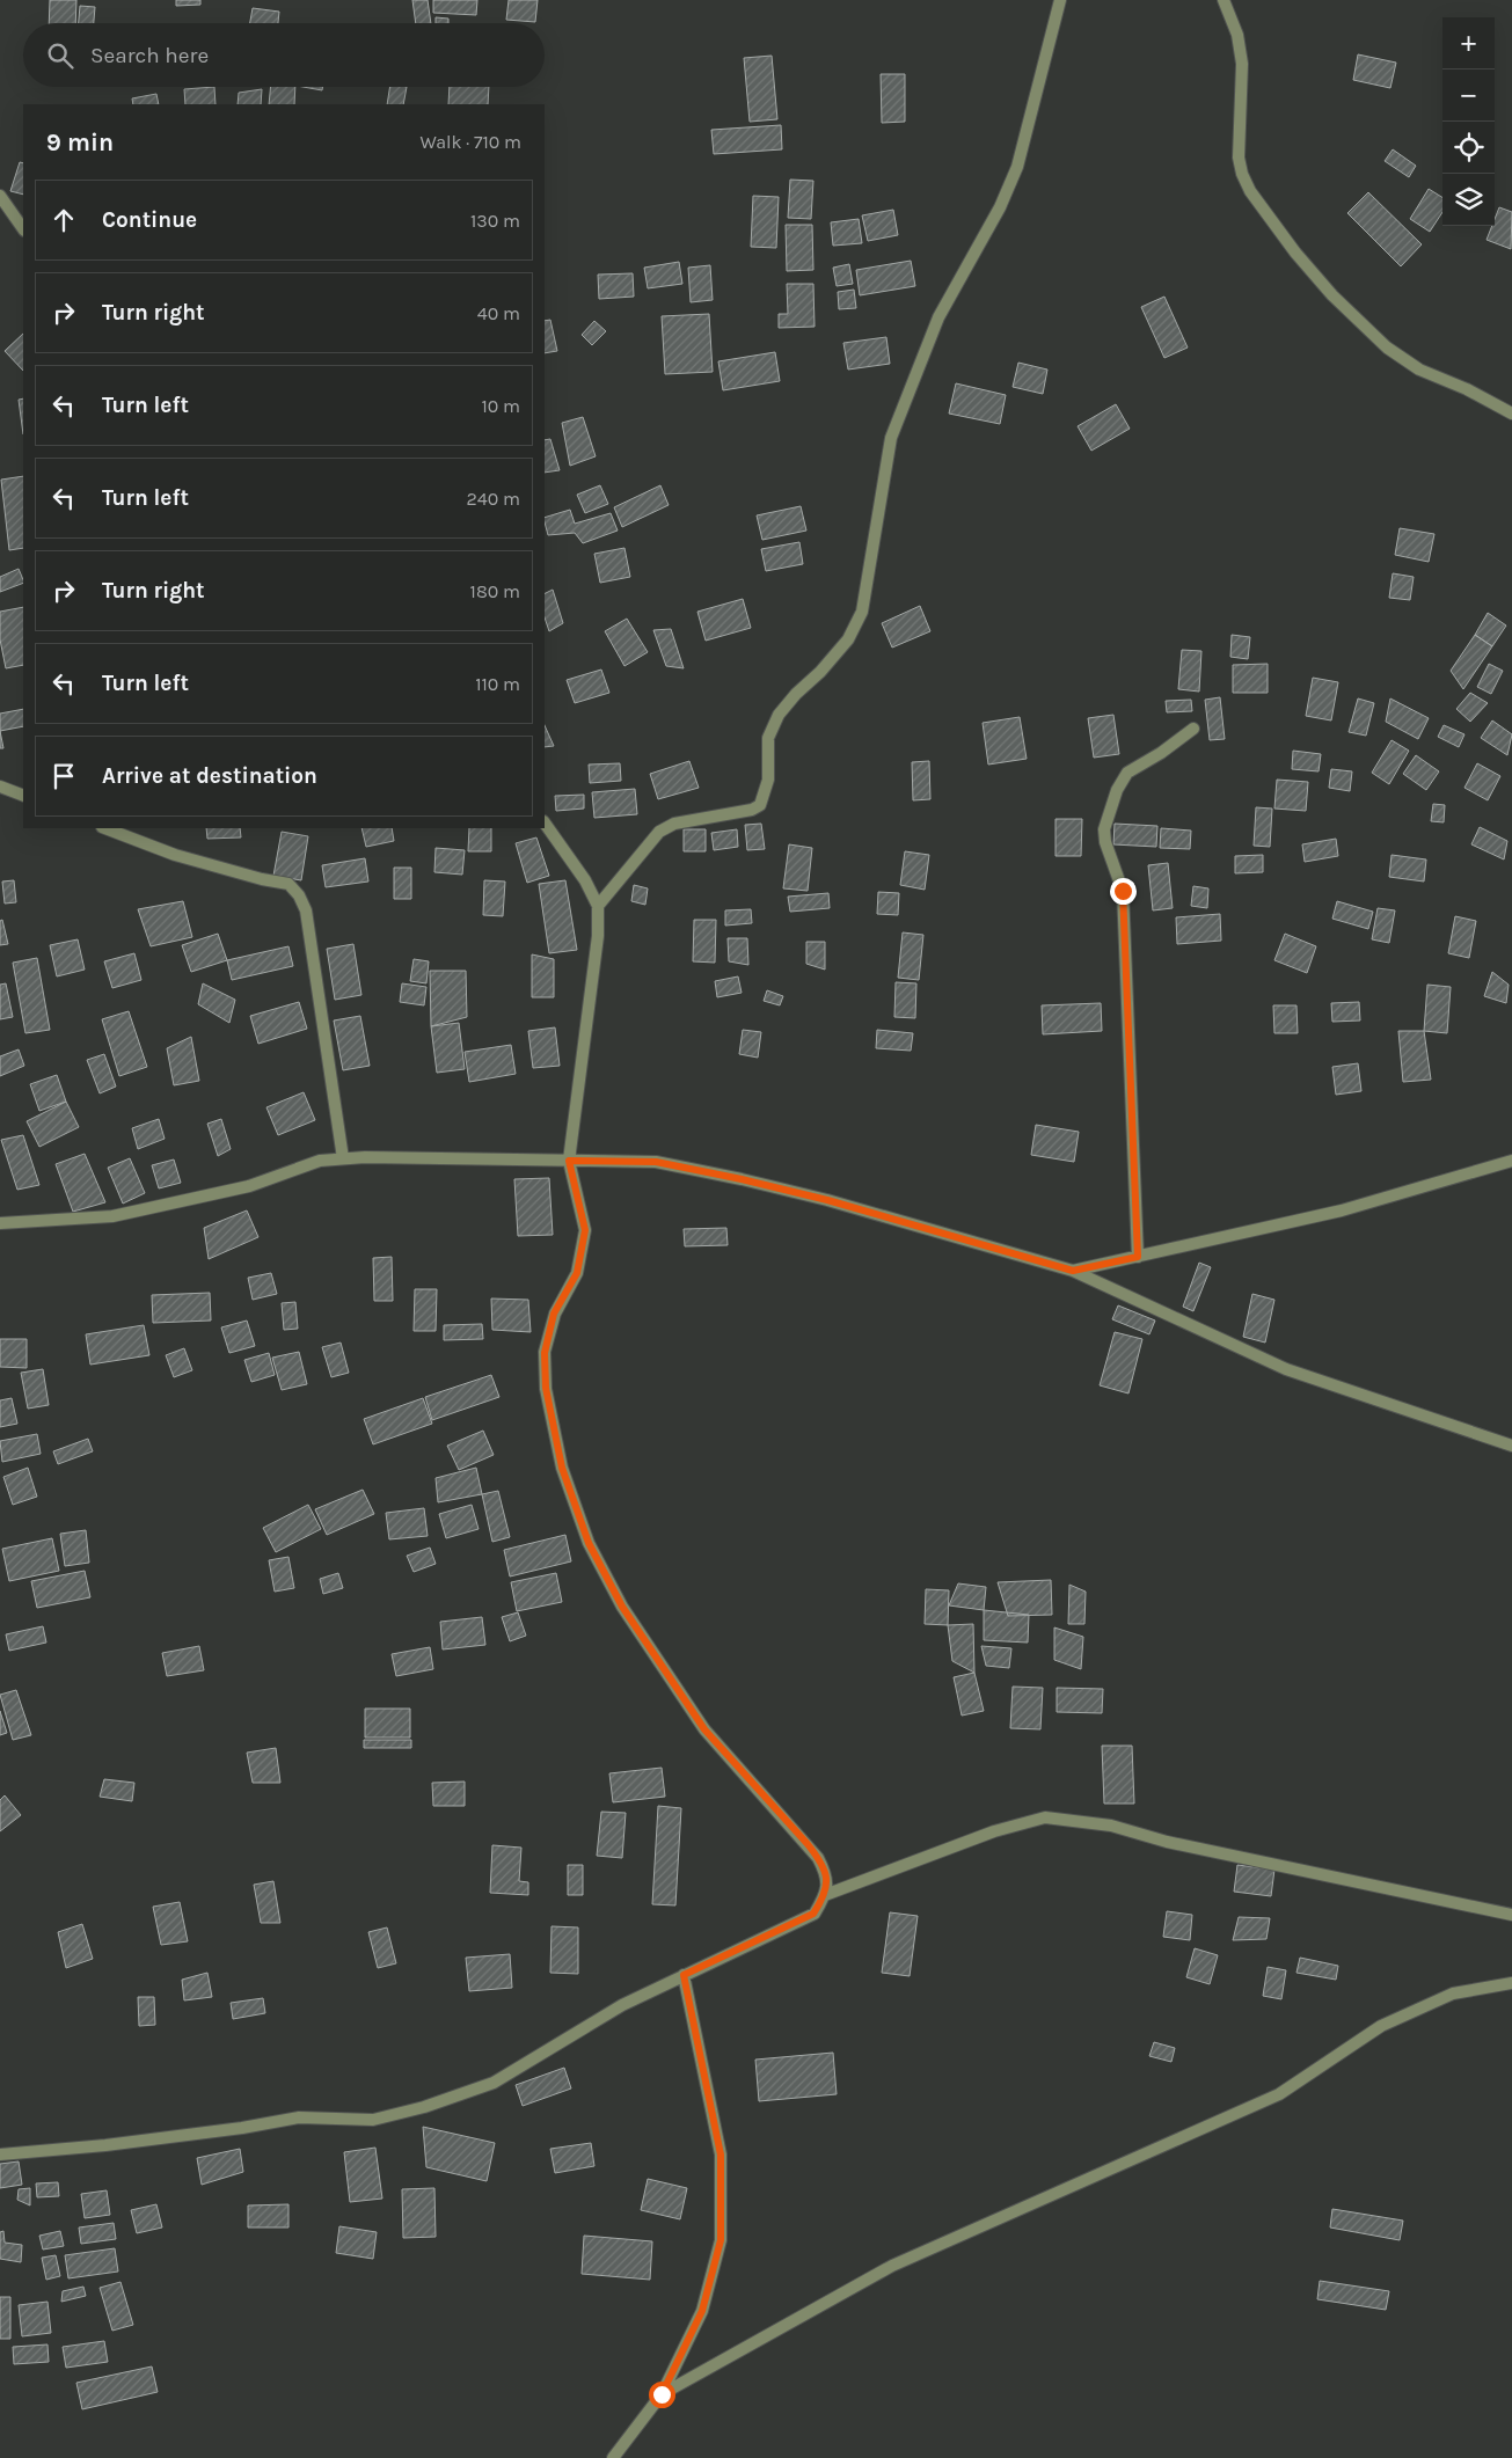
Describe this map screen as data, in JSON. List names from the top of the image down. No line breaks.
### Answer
{"page":{"map_buttons":["+","−"],"search":"Search here","heading":["9 min","Walk · 710 m"],"list":[["Continue","130 m"],["Turn right","40 m"],["Turn left","10 m"],["Turn left","240 m"],["Turn right","180 m"],["Turn left","110 m"],"Arrive at destination"]}}
